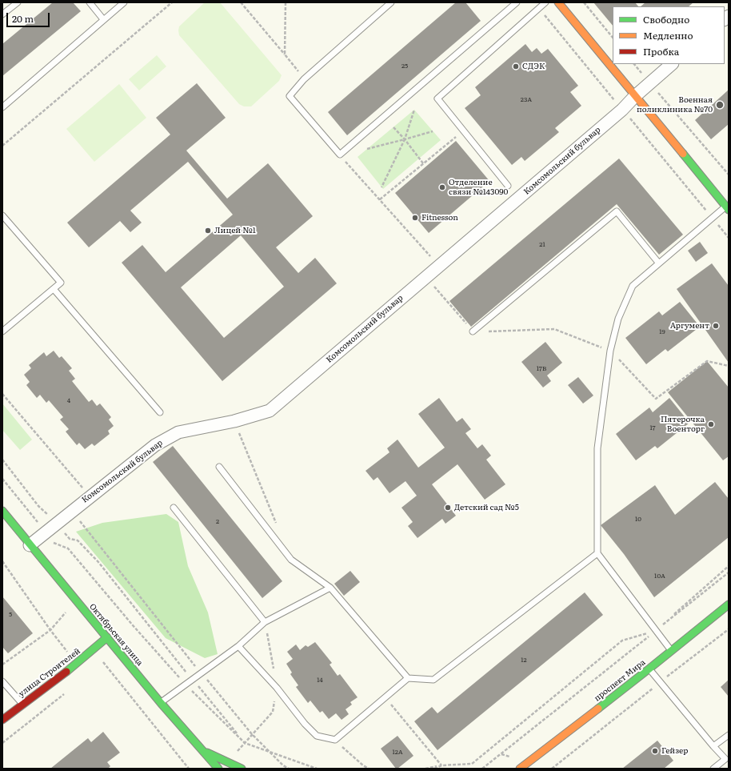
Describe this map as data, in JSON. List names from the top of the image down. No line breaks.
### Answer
{"streets":{"street":["Комсомольский бульвар","Октябрьская улица","улица Строителей","проспект Мира"]},"crossings":[["Комсомольский бульвар","Октябрьская улица"],["Октябрьская улица","улица Строителей"]],"places":["СДЭК","Военная поликлиника №70","Отделение связи №143090","Fitnesson","Лицей №1","Аргумент","Пятерочка Военторг","Детский сад №5","Гейзер"],"house_numbers":["25","23А","21","19","17В","4","17","10","2","10А","5","12","14","12А"],"legend":["Свободно","Медленно","Пробка"],"scale_bar":"20 m"}
